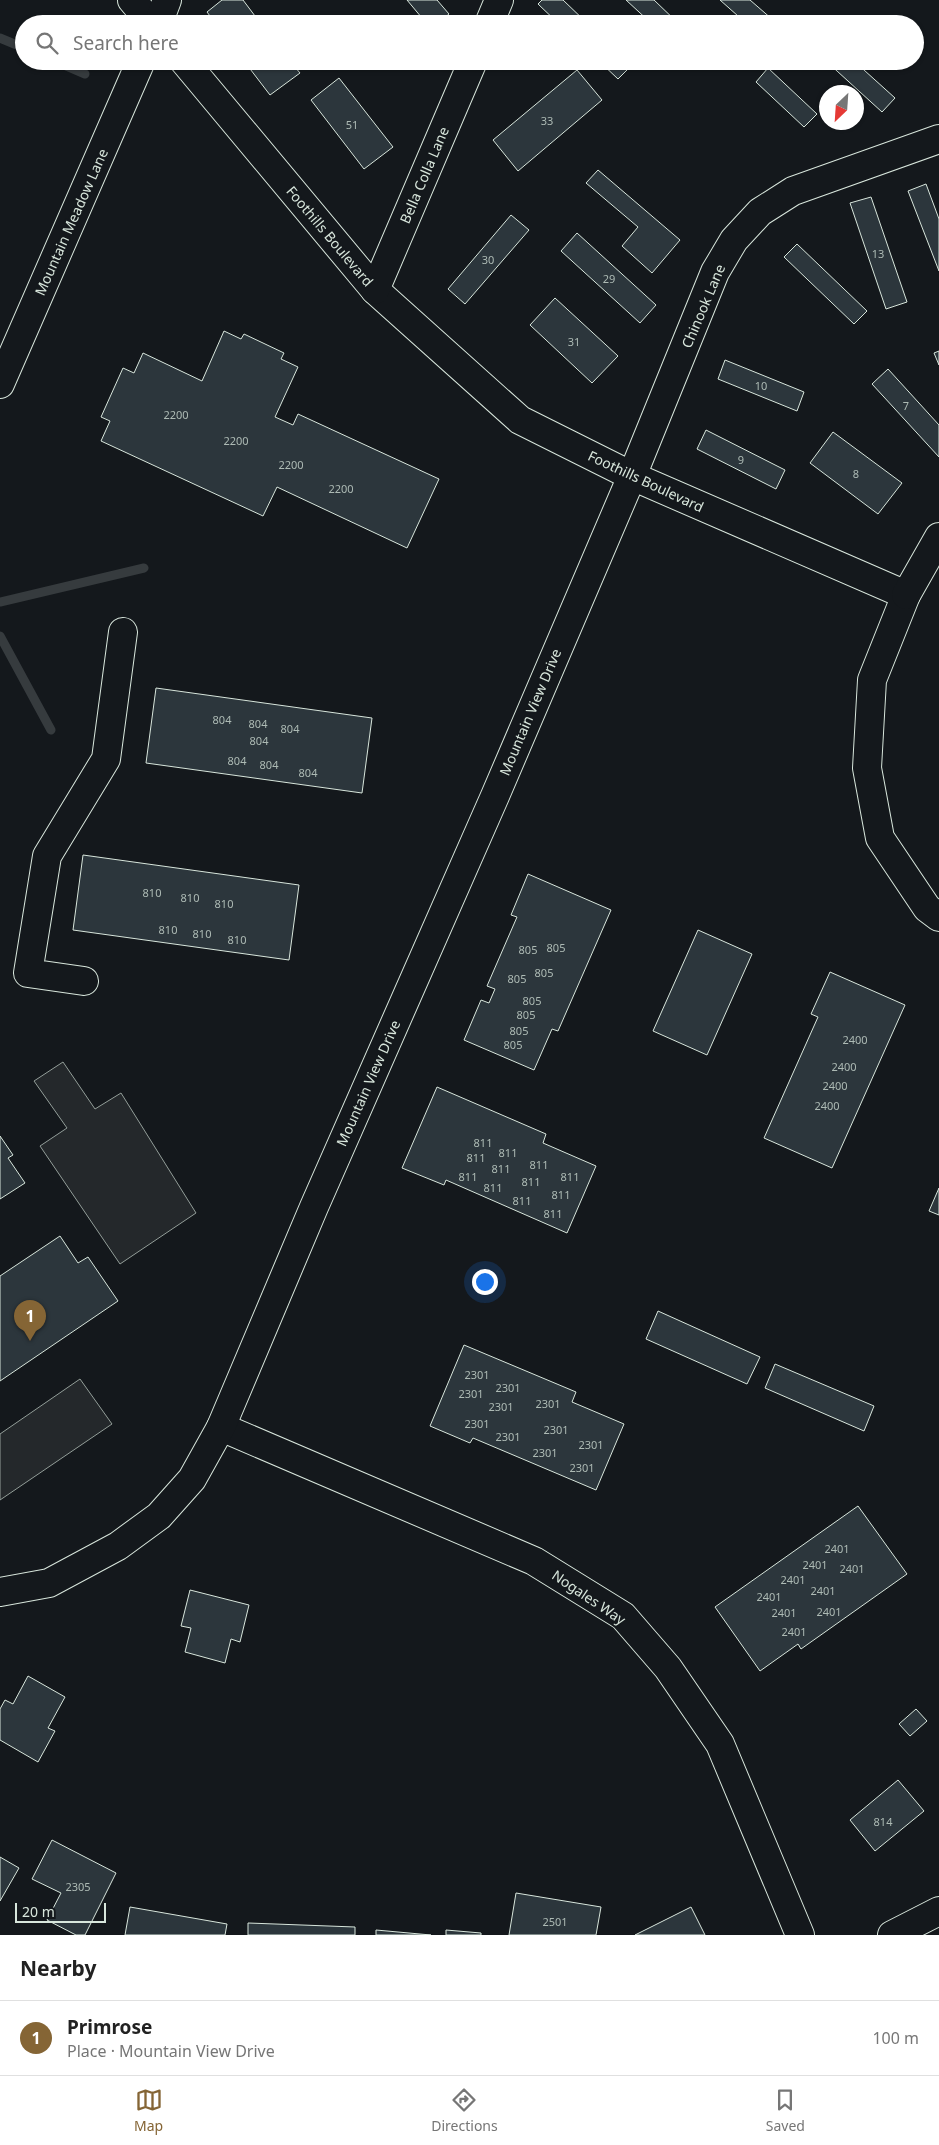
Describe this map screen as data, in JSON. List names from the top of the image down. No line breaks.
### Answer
{"streets":{"street":["Bella Colla Lane","Mountain Meadow Lane","Foothills Boulevard","Chinook Lane","Mountain View Drive","Nogales Way"]},"crossings":[["Bella Colla Lane","Foothills Boulevard"],["Foothills Boulevard","Chinook Lane"],["Foothills Boulevard","Mountain View Drive"],["Chinook Lane","Mountain View Drive"],["Mountain View Drive","Nogales Way"]],"house_numbers":["33","51","13","30","29","31","10","7","2200","2200","9","2200","8","2200","804","804","804","804","804","804","804","810","810","810","810","810","810","805","805","805","805","805","805","805","2400","805","2400","2400","2400","811","811","811","811","811","811","811","811","811","811","811","811","2301","2301","2301","2301","2301","2301","2301","2301","2301","2301","2301","2401","2401","2401","2401","2401","2401","2401","2401","2401","814","2305","2501"],"scale_bar":"20 m","north":"bottom left","page":{"search":"Search here","pins":"1","scale":"20 m","heading":"Nearby","list":[{"mark":"1","name":"Primrose","note":"Place · Mountain View Drive","value":"100 m"}],"nav":["Map","Directions","Saved"]}}
